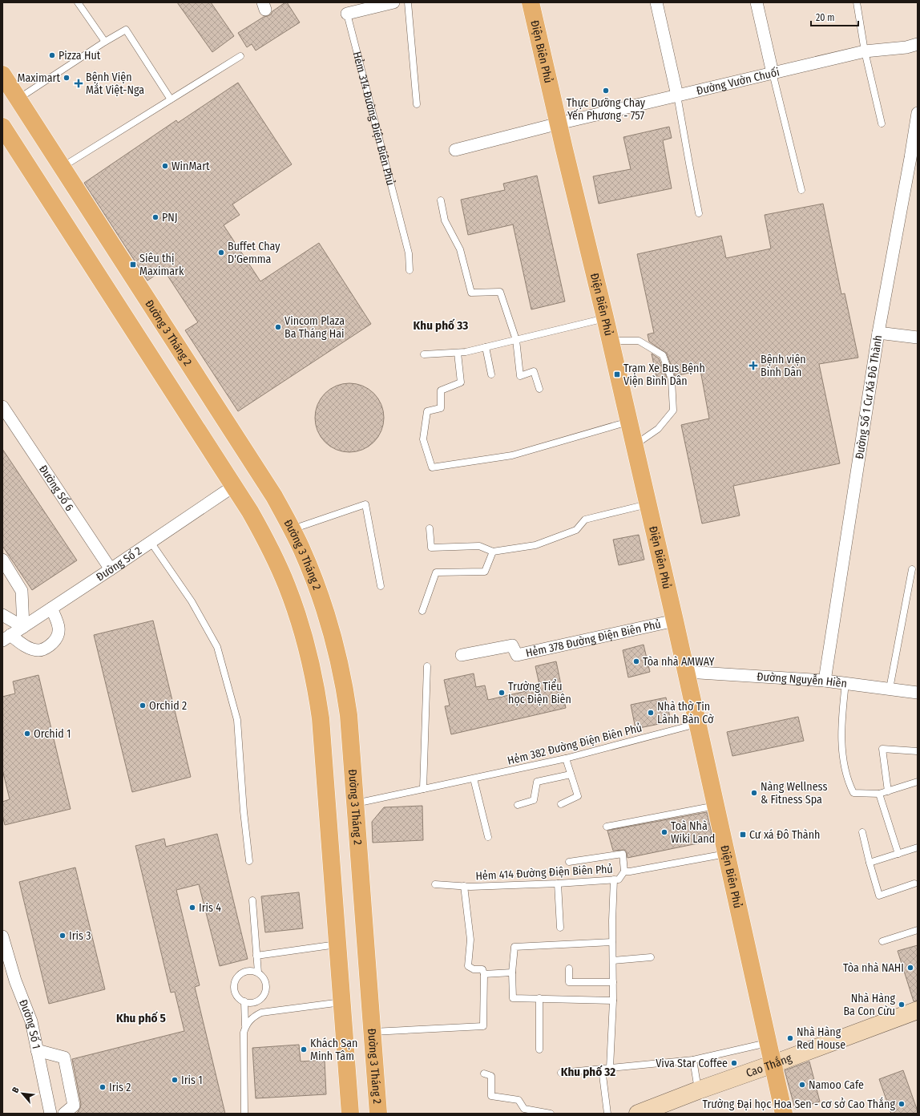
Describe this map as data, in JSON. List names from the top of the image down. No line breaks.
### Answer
{"streets":{"main road":["Điện Biên Phủ","Đường 3 Tháng 2","Cao Thắng"],"street":["Đường Vườn Chuối","Hẻm 314 Đường Điện Biên Phủ","Ðường Số 1 Cư Xá Đô Thành","Đường Số 6","Đường Số 2","Hẻm 378 Đường Điện Biên Phủ","Đường Nguyễn Hiền","Đường Số 1"],"lane":["Hẻm 382 Đường Điện Biên Phủ","Hẻm 414 Đường Điện Biên Phủ"]},"crossings":[["Điện Biên Phủ","Đường Vườn Chuối"],["Điện Biên Phủ","Hẻm 378 Đường Điện Biên Phủ"],["Điện Biên Phủ","Đường Nguyễn Hiền"],["Điện Biên Phủ","Hẻm 382 Đường Điện Biên Phủ"],["Điện Biên Phủ","Hẻm 414 Đường Điện Biên Phủ"],["Điện Biên Phủ","Cao Thắng"],["Đường 3 Tháng 2","Hẻm 382 Đường Điện Biên Phủ"],["Ðường Số 1 Cư Xá Đô Thành","Đường Nguyễn Hiền"],["Đường Số 6","Đường Số 2"]],"districts":["Khu phố 33","Khu phố 5","Khu phố 32"],"places":{"other":["Pizza Hut","Maximart","Thực Dưỡng Chay Yến Phương - 757","WinMart","PNJ","Buffet Chay D'Gemma","Vincom Plaza Ba Tháng Hai","Tòa nhà AMWAY","Trường Tiểu học Điện Biên","Orchid 2","Nhà thờ Tin Lành Bàn Cờ","Orchid 1","Nàng Wellness & Fitness Spa","Toà Nhà Wiki Land","Iris 4","Iris 3","Tòa nhà NAHI","Nhà Hàng Ba Con Cừu","Nhà Hàng Red House","Khách Sạn Minh Tâm","Viva Star Coffee","Iris 1","Namoo Cafe","Iris 2","Trường Đại học Hoa Sen - cơ sở Cao Thắng"],"health":["Bệnh Viện Mắt Việt-Nga","Bệnh viện Bình Dân"],"transit":["Siêu thị Maximark","Trạm Xe Bus Bệnh Viện Bình Dân","Cư xá Đô Thành"]},"scale_bar":"20 m","north":"top left"}
